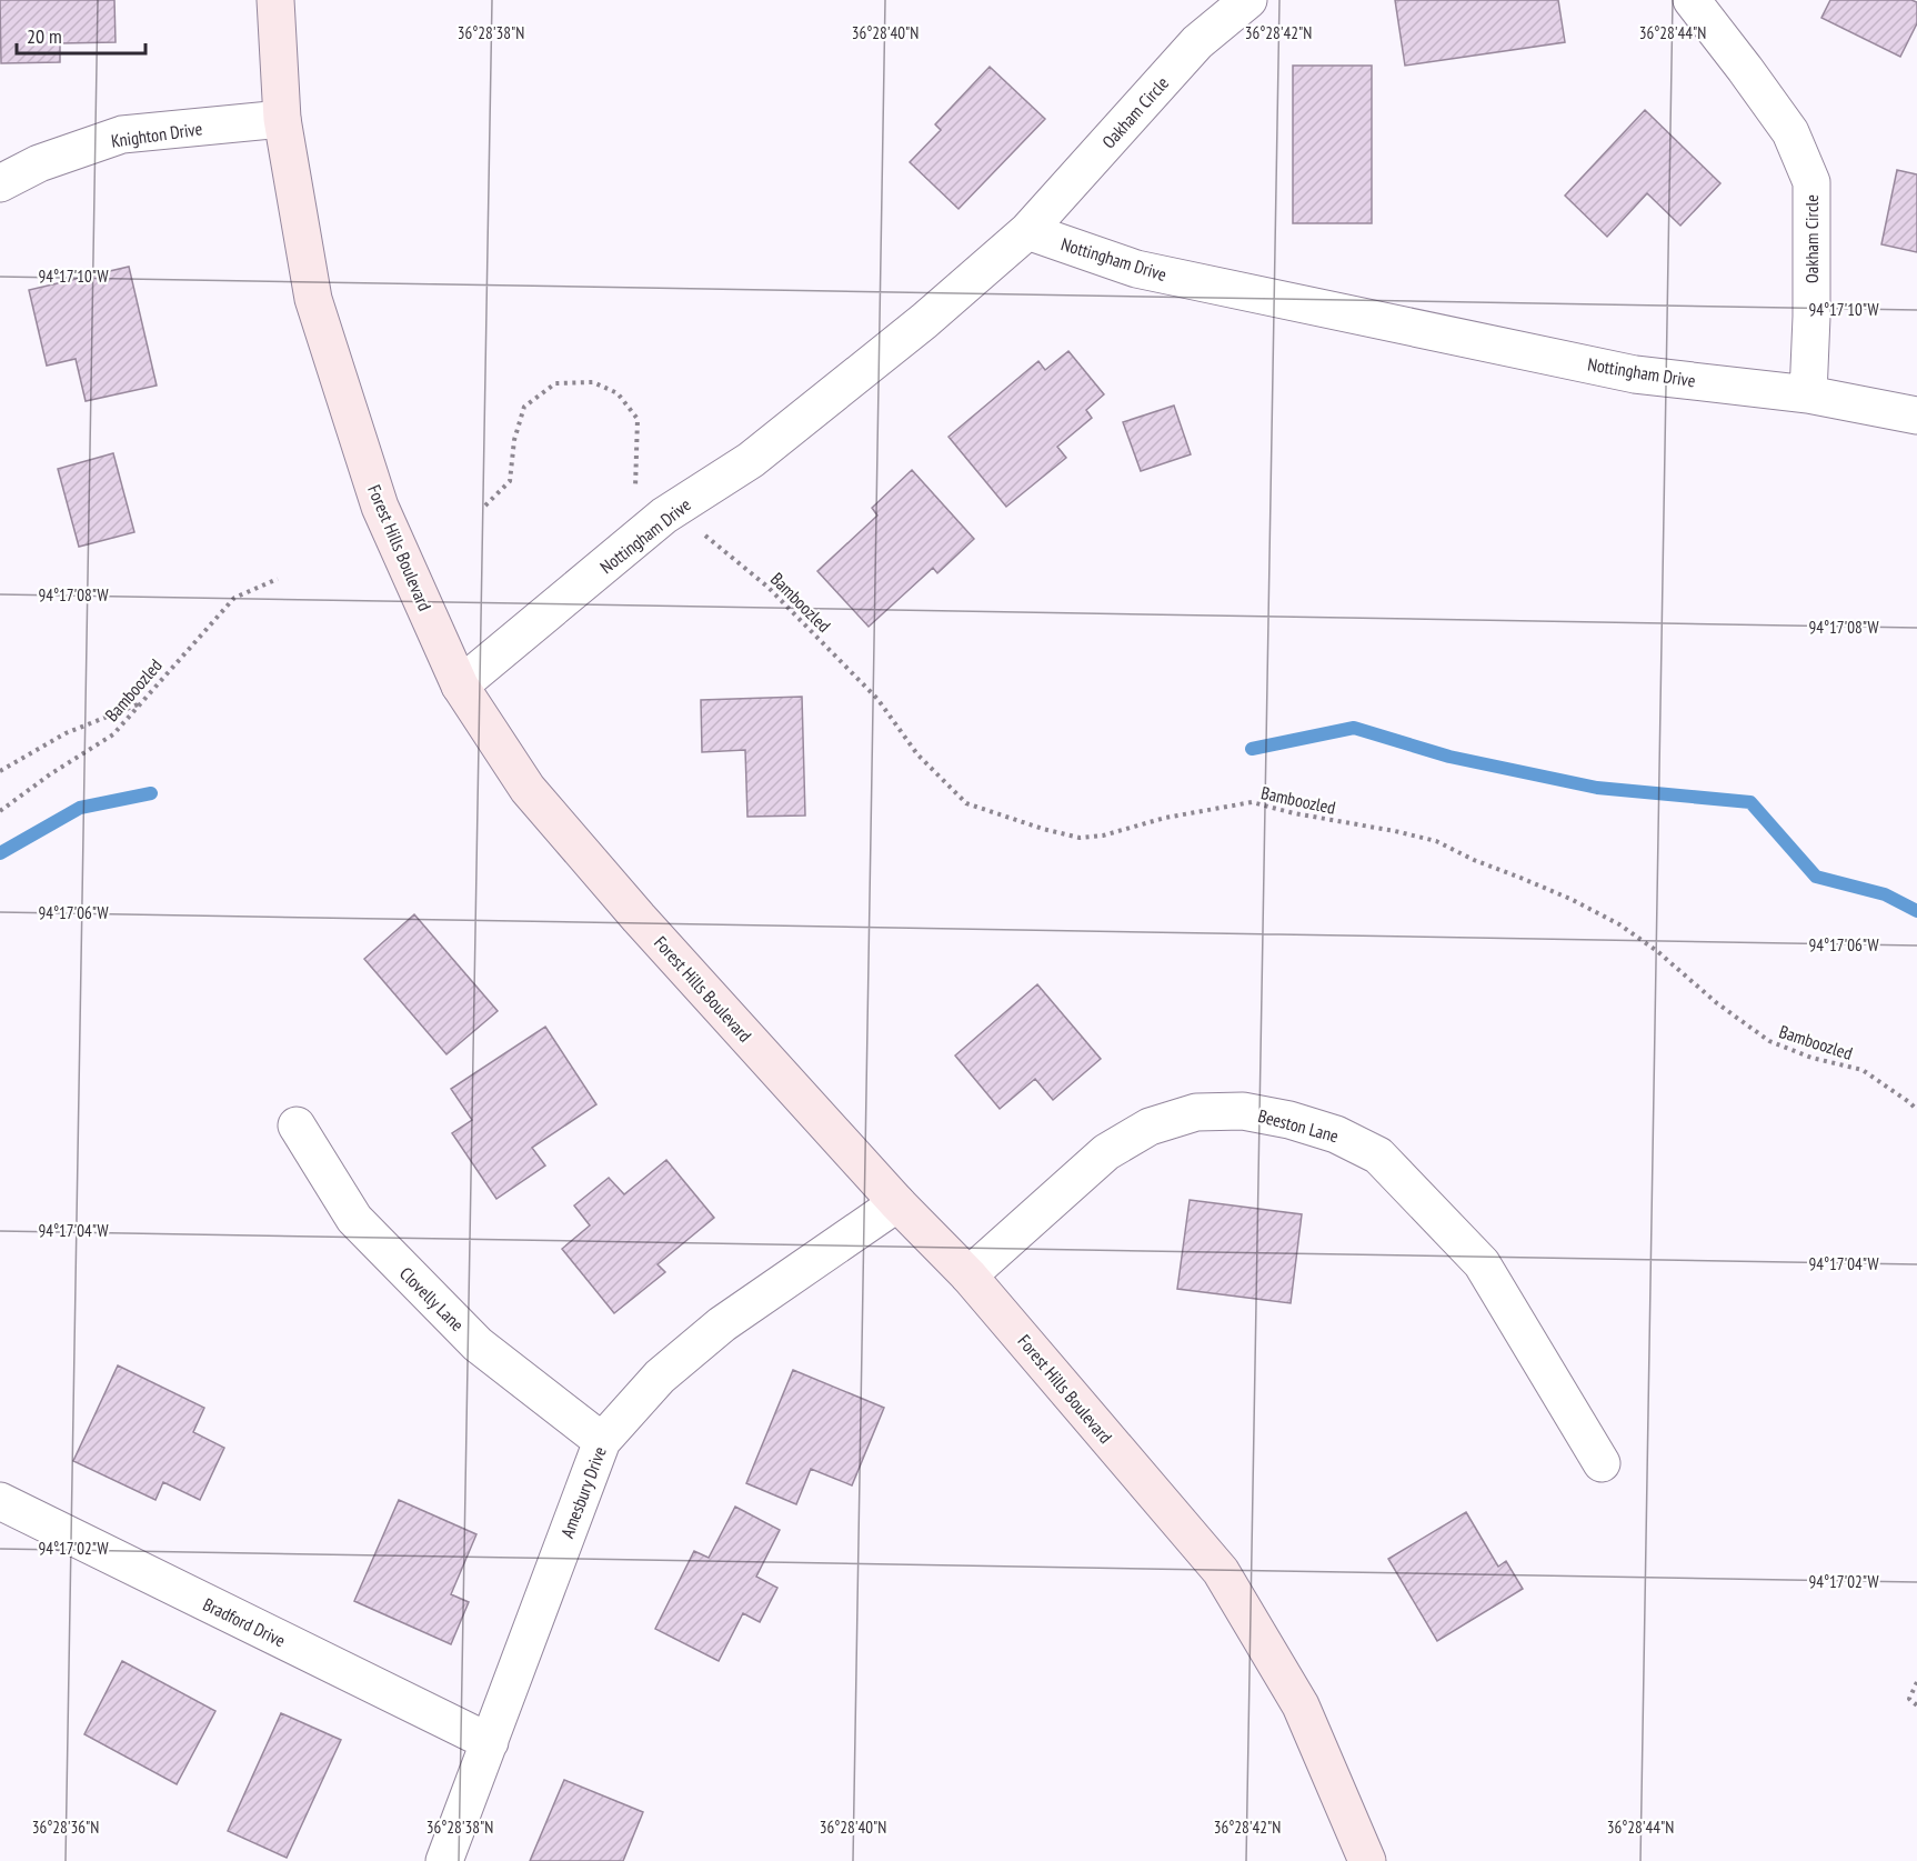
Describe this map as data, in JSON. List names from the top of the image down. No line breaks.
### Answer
{"streets":{"main road":["Forest Hills Boulevard"],"street":["Oakham Circle","Knighton Drive","Nottingham Drive","Beeston Lane","Clovelly Lane","Amesbury Drive","Bradford Drive"],"path":["Bamboozled"]},"crossings":[["Oakham Circle","Nottingham Drive"],["Knighton Drive","Forest Hills Boulevard"],["Nottingham Drive","Forest Hills Boulevard"],["Forest Hills Boulevard","Beeston Lane"],["Forest Hills Boulevard","Amesbury Drive"],["Clovelly Lane","Amesbury Drive"],["Amesbury Drive","Bradford Drive"]],"scale_bar":"20 m","coordinates":["36°28'38\"N","36°28'40\"N","36°28'42\"N","36°28'44\"N","94°17'10\"W","94°17'08\"W","94°17'06\"W","94°17'04\"W","94°17'02\"W","36°28'36\"N"]}
